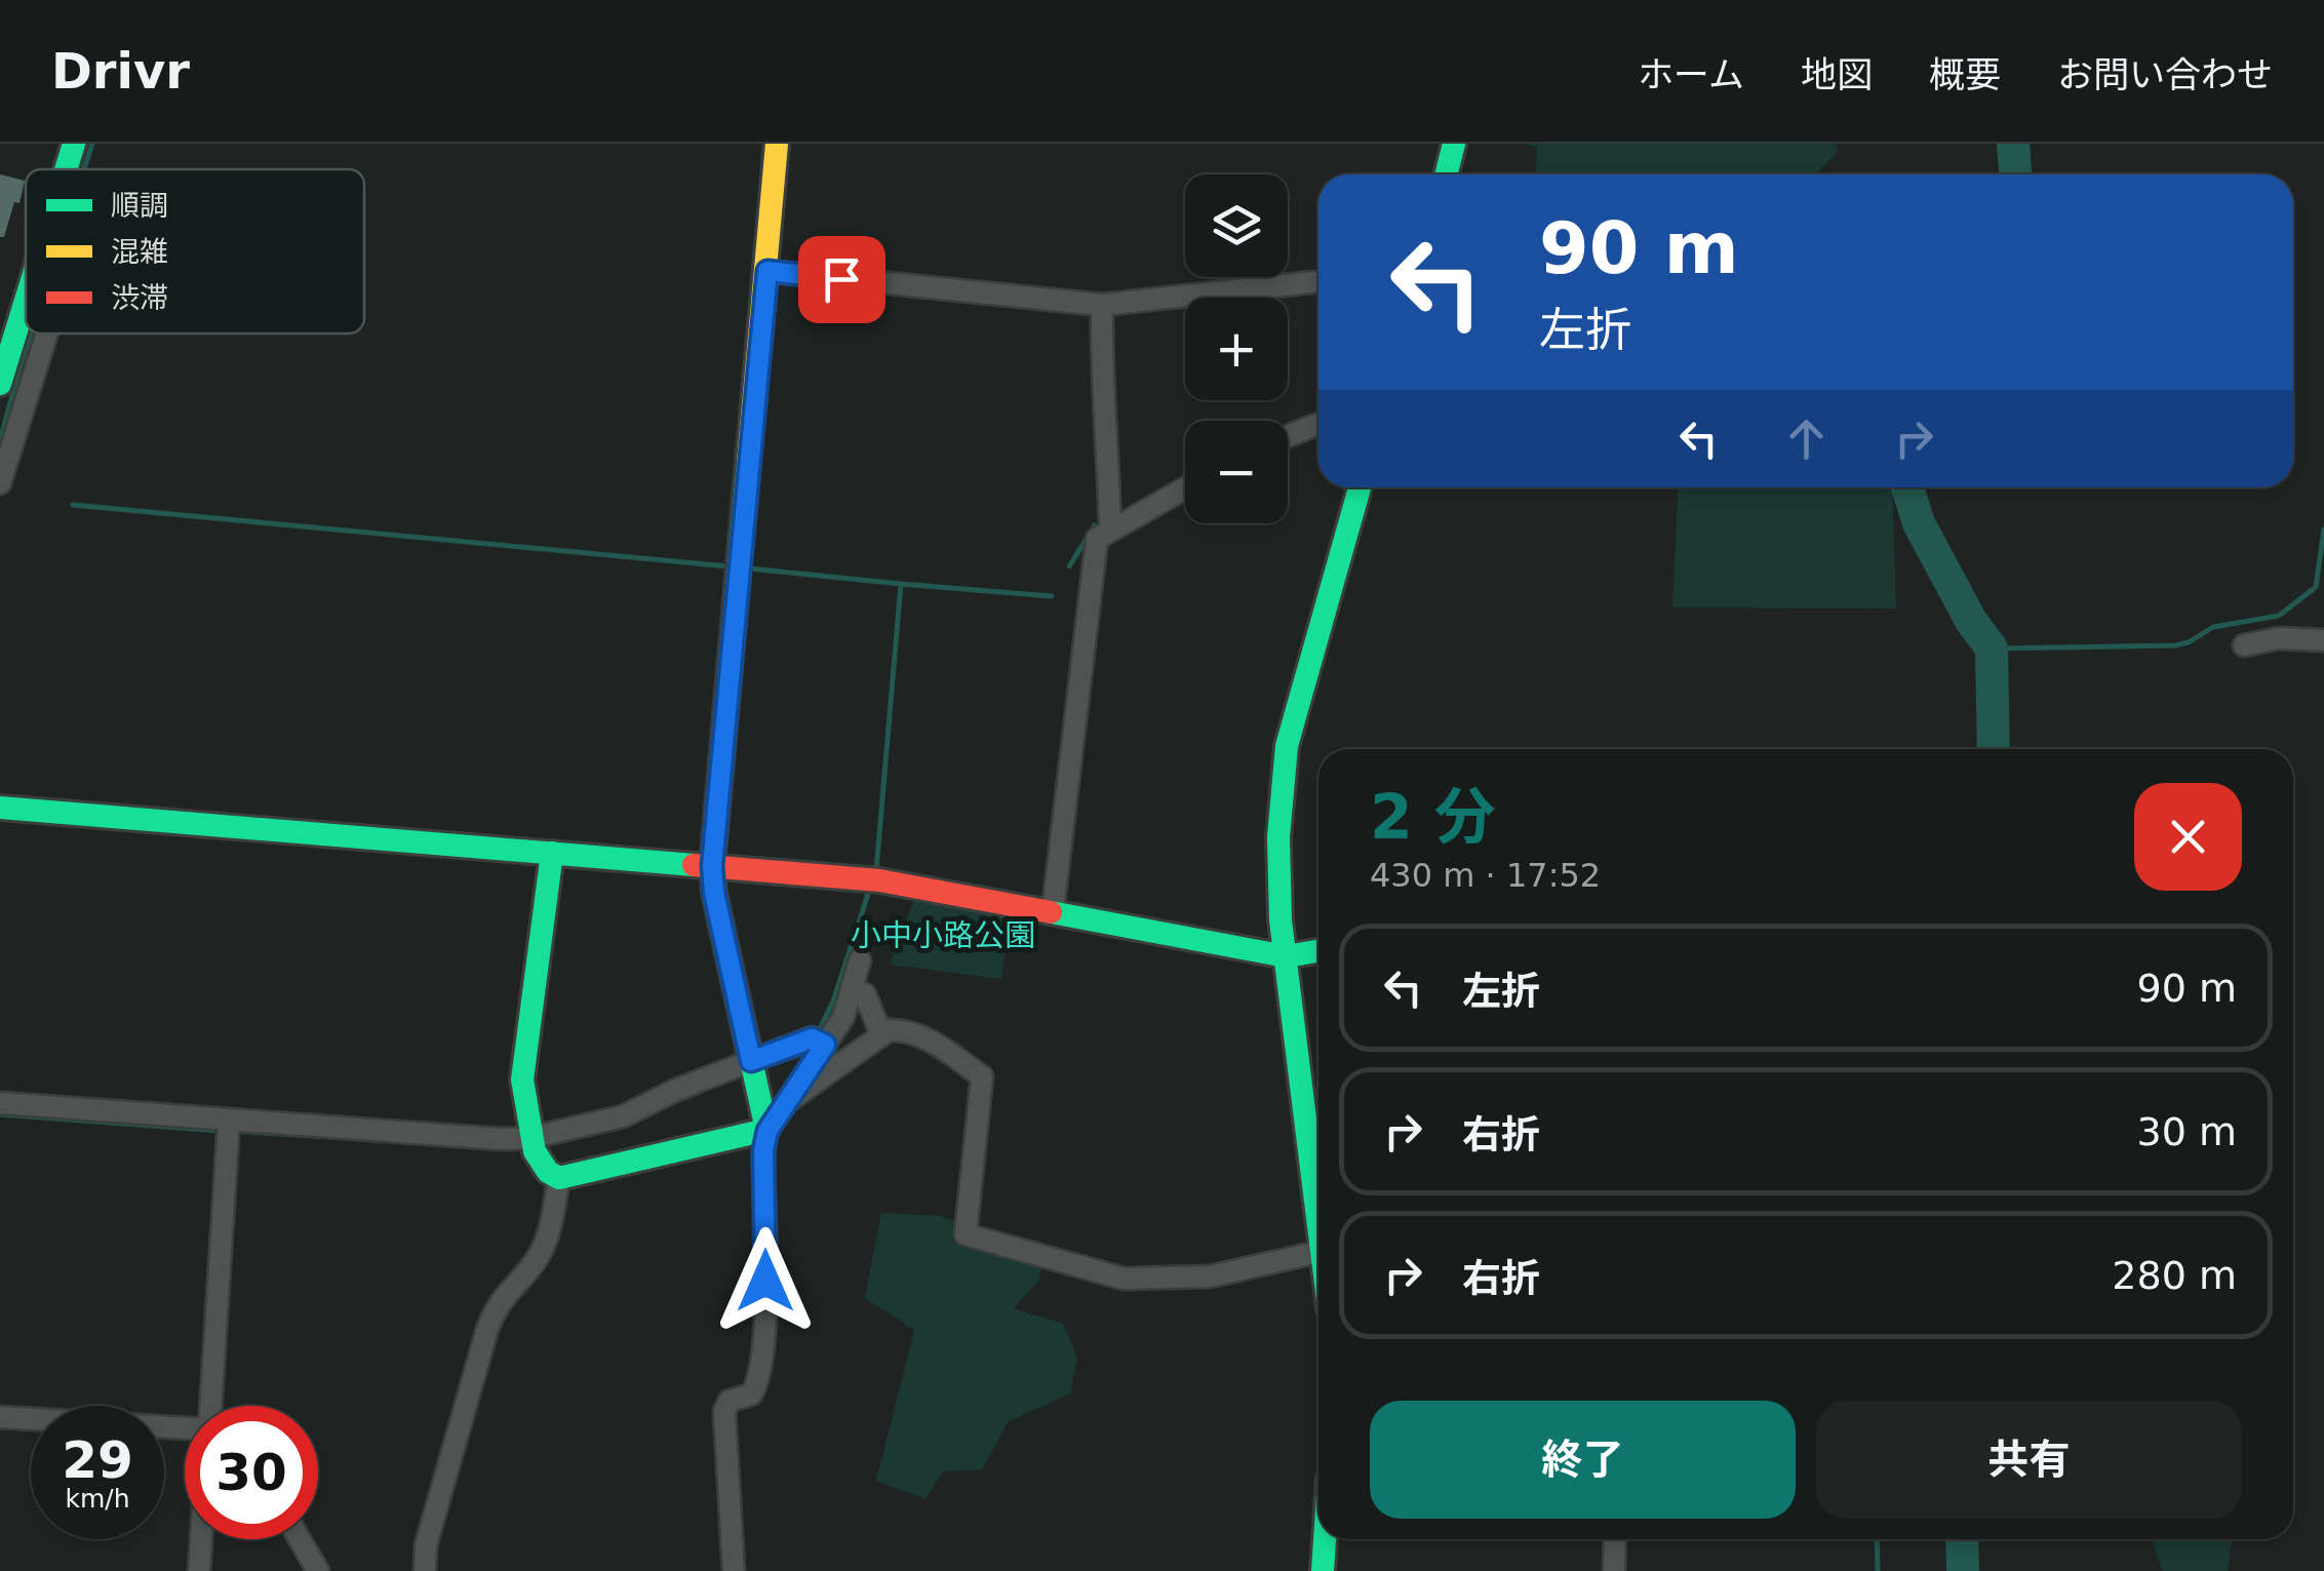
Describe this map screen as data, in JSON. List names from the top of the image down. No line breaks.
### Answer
{"parks":["小中小路公園"],"legend":["順調","混雑","渋滞"],"page":{"header":"Drivr","nav":["ホーム","地図","概要","お問い合わせ"],"map_buttons":["+","−"],"turn":["90 m","左折"],"heading":["2 分","430 m · 17:52"],"list":[{"name":"左折","value":"90 m"},{"name":"右折","value":"30 m"},{"name":"右折","value":"280 m"}],"buttons":["終了","共有"],"speed":"29 km/h","limit":"30"}}
